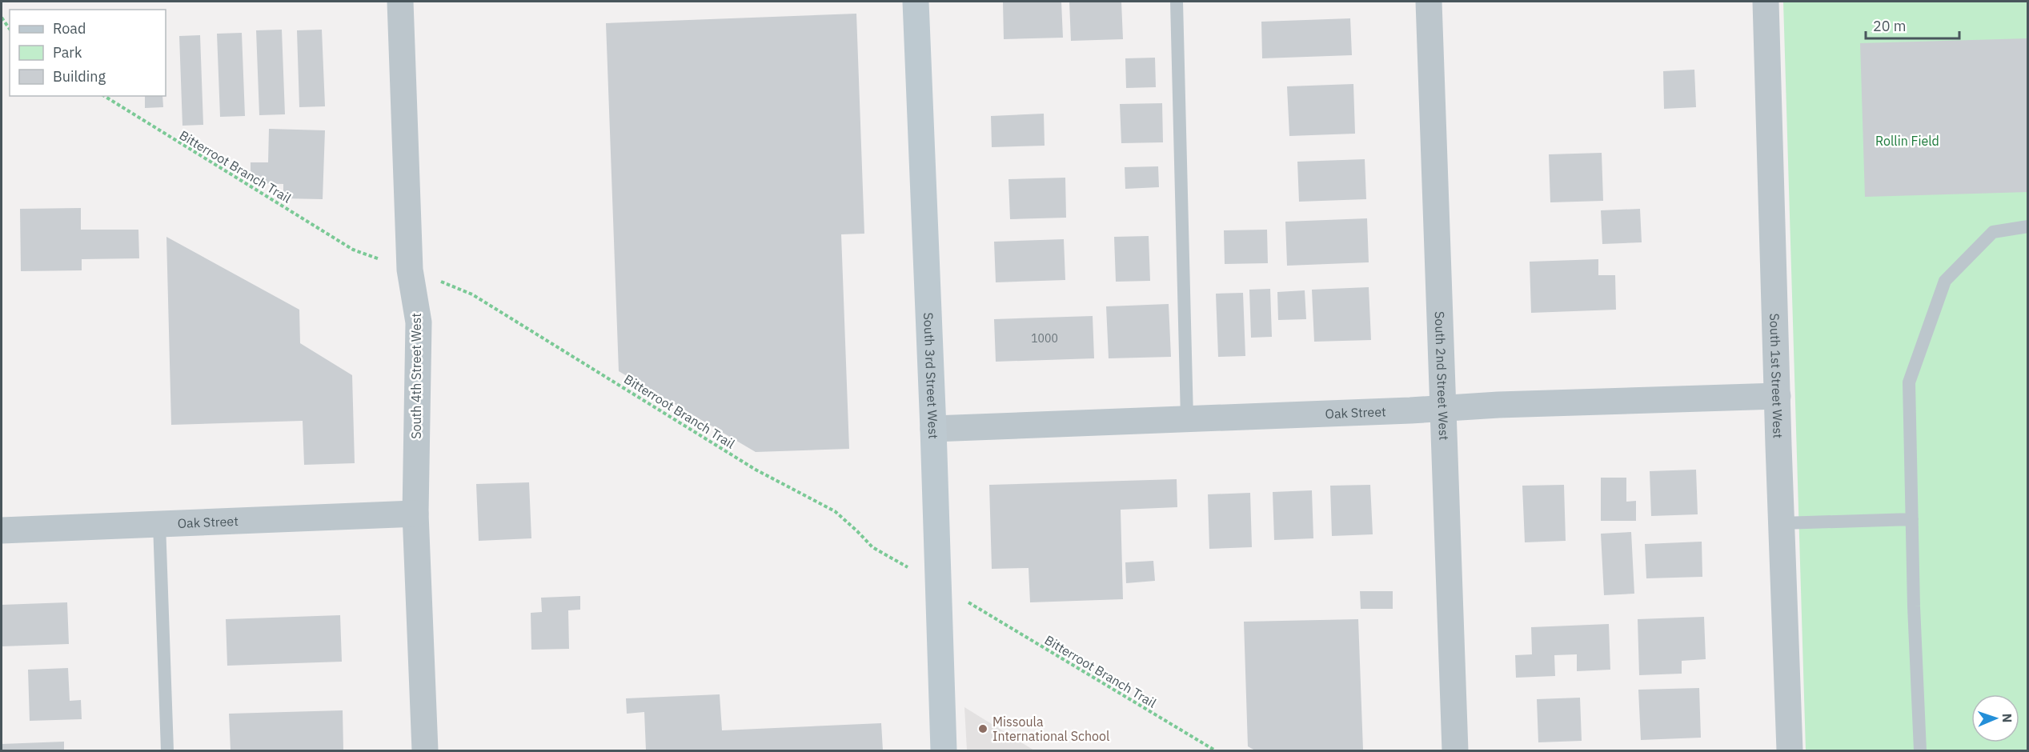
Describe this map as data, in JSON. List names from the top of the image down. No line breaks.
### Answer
{"streets":{"main road":["South 3rd Street West"],"street":["South 4th Street West","South 2nd Street West","South 1st Street West","Oak Street"],"path":["Bitterroot Branch Trail"]},"crossings":[["South 4th Street West","Oak Street"],["South 3rd Street West","Oak Street"],["South 2nd Street West","Oak Street"],["South 1st Street West","Oak Street"]],"parks":["Rollin Field"],"places":["Missoula International School"],"house_numbers":["1000"],"legend":["Road","Park","Building"],"scale_bar":"20 m","north":"right"}
